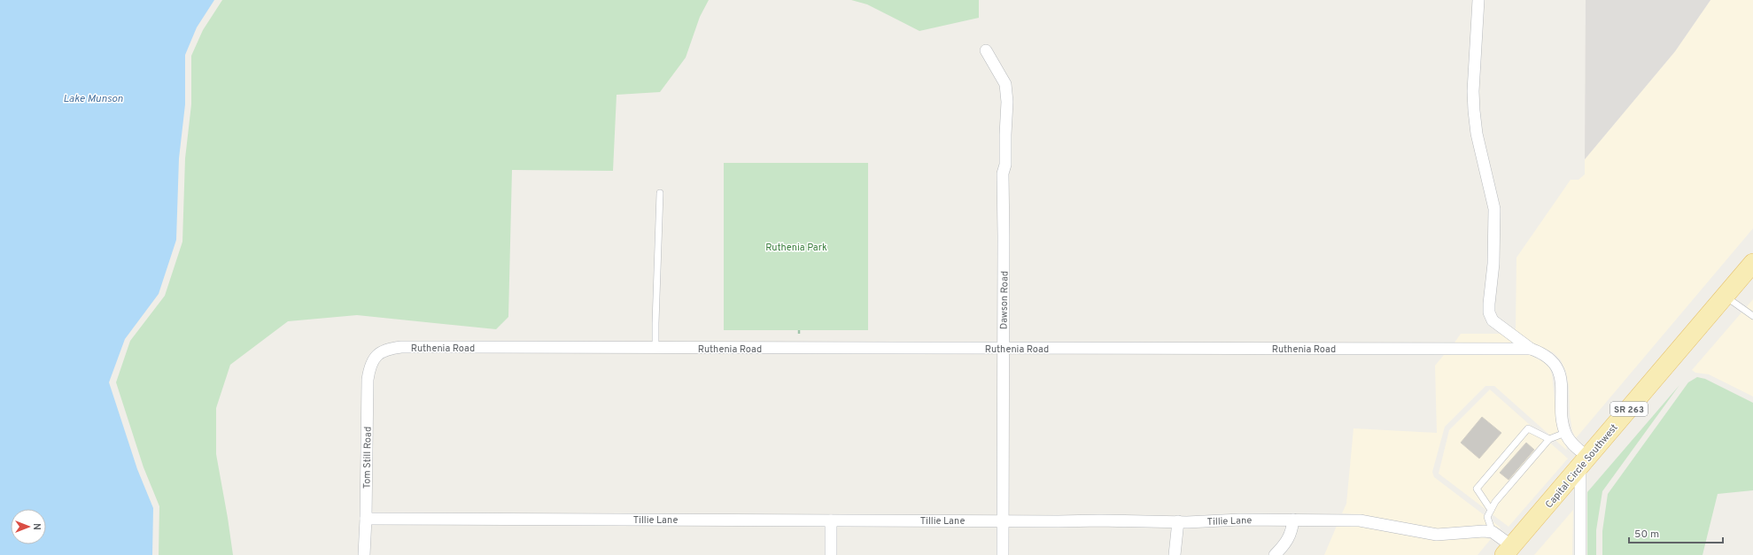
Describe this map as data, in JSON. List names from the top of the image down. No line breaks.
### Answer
{"streets":{"main road":["SR 263","Capital Circle Southwest"],"street":["Dawson Road","Ruthenia Road","Tom Still Road","Tillie Lane"]},"crossings":[["Dawson Road","Ruthenia Road"],["Dawson Road","Tillie Lane"],["Ruthenia Road","Tom Still Road"],["Tom Still Road","Tillie Lane"]],"water":["Lake Munson"],"parks":["Ruthenia Park"],"scale_bar":"50 m","north":"right"}
